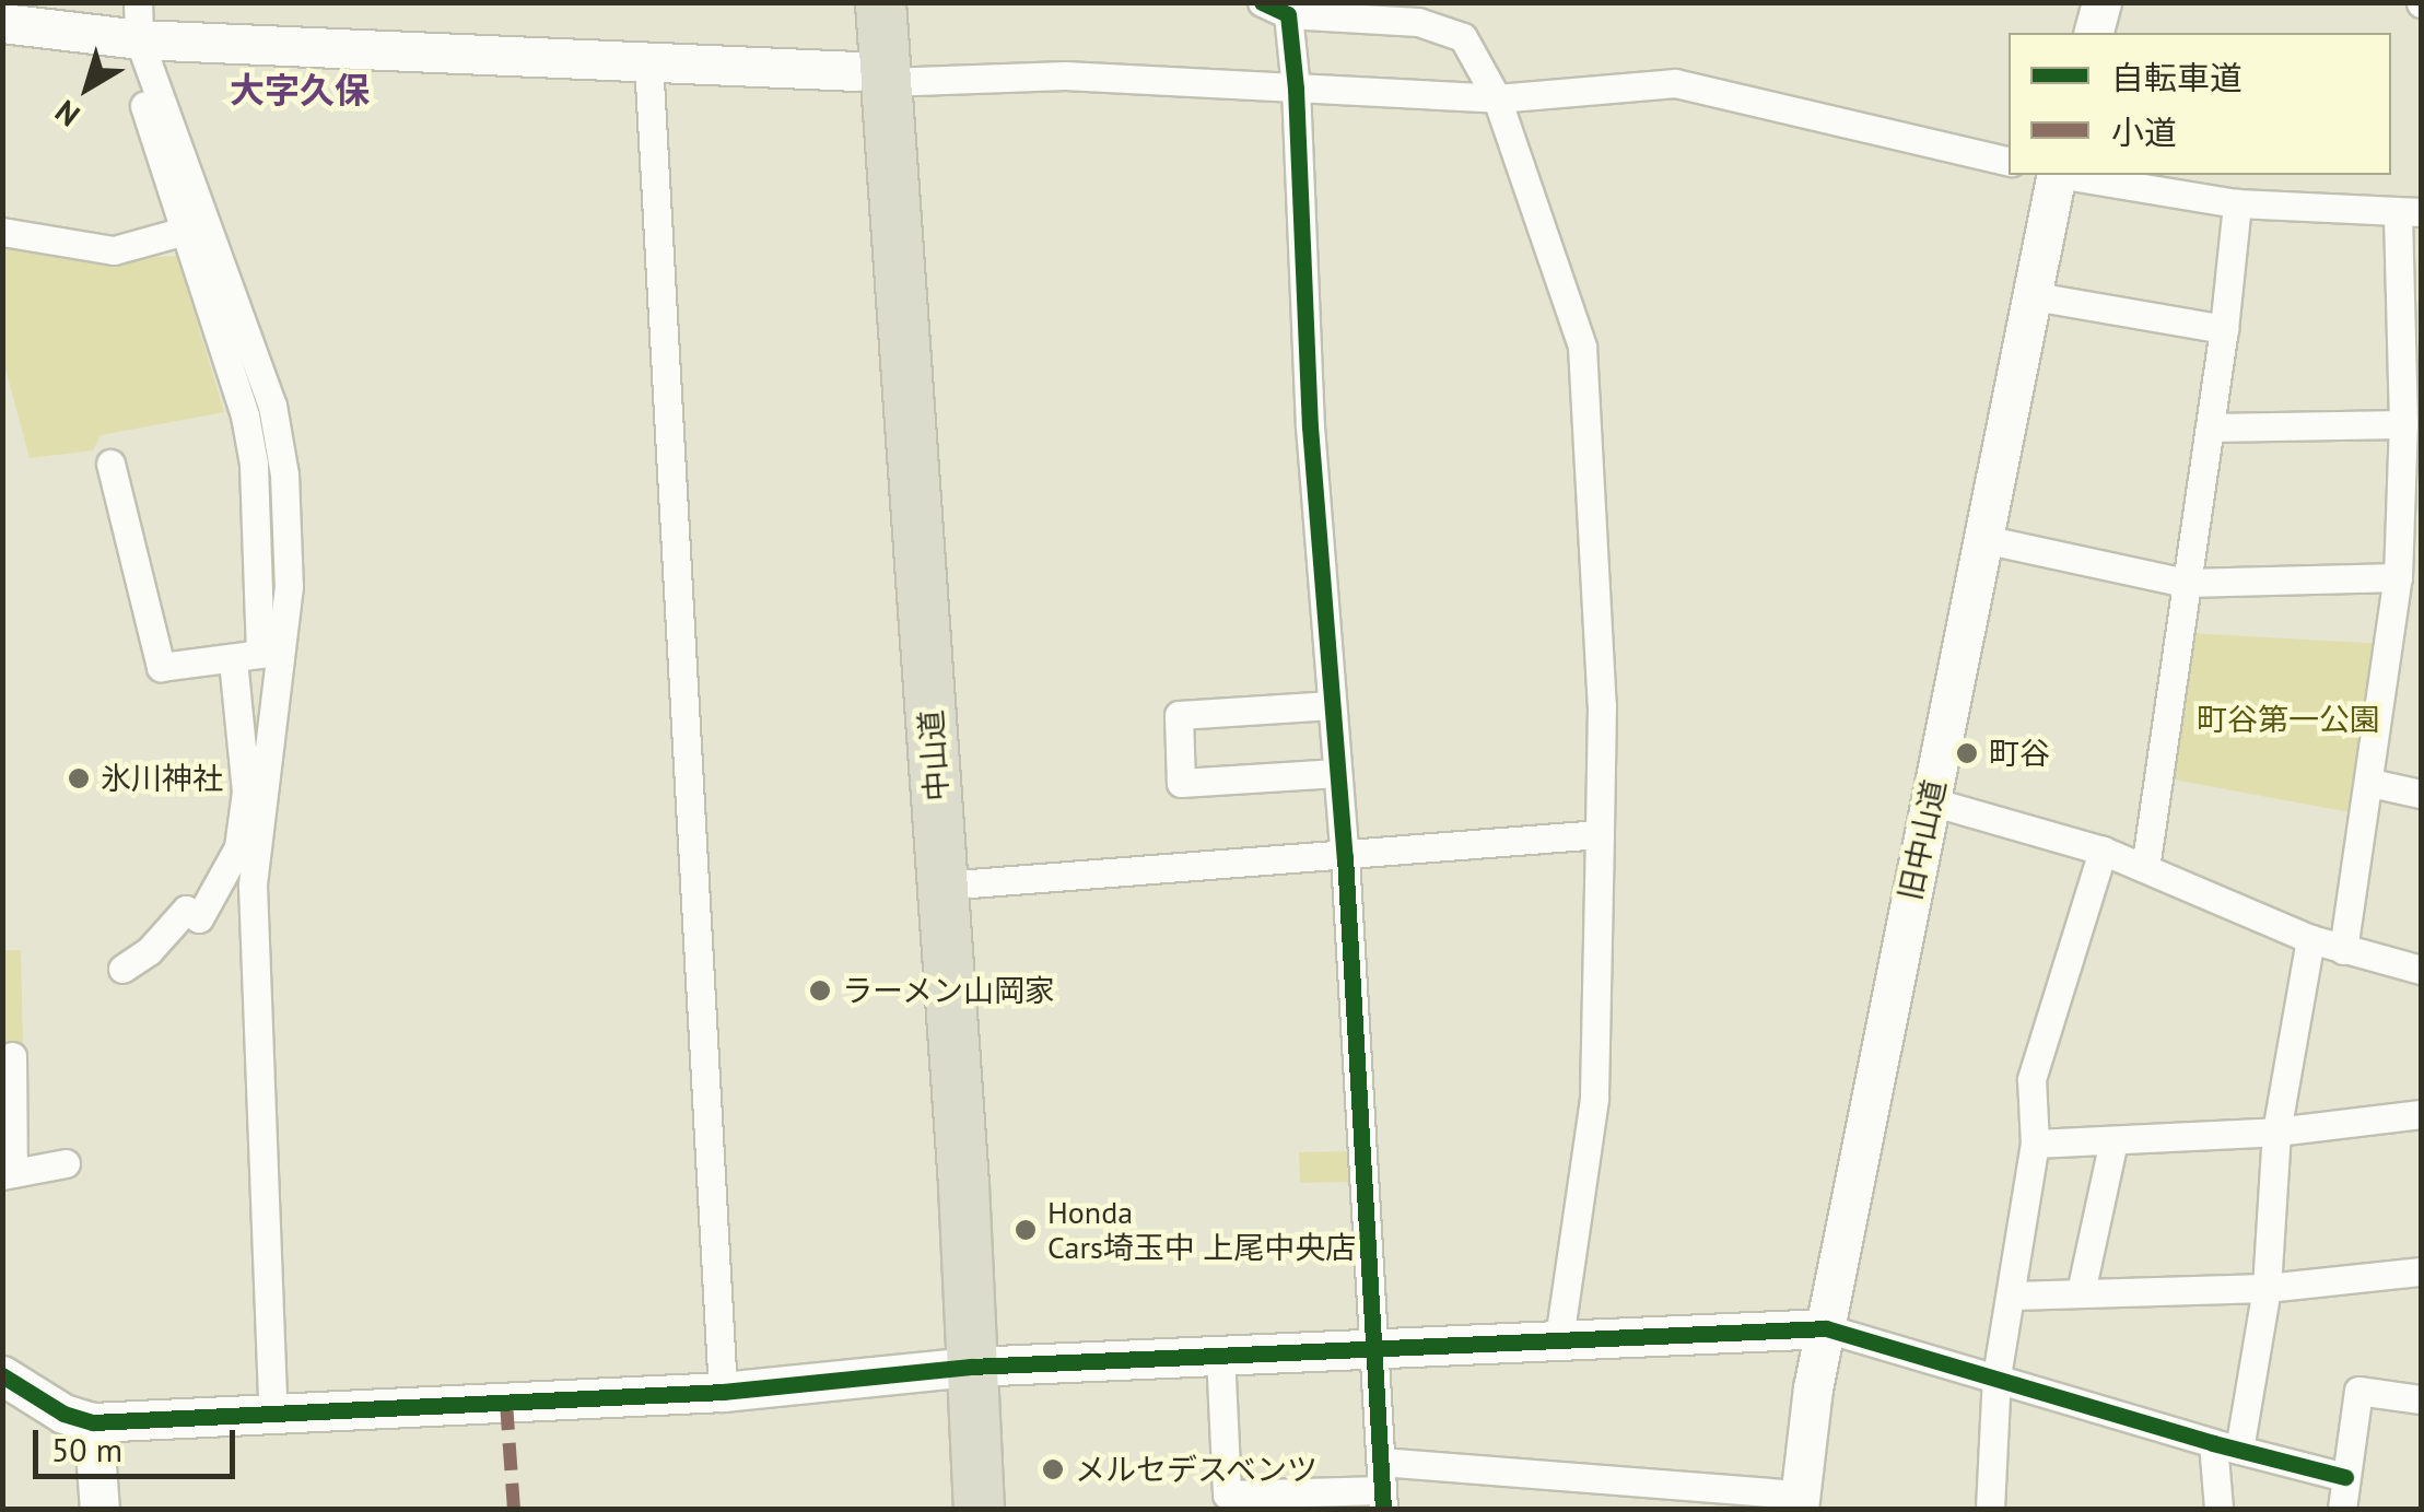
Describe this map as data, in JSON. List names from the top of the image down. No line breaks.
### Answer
{"streets":{"highway":["中山道"],"street":["旧中山道"]},"districts":["大字久保"],"parks":["町谷第一公園"],"places":["町谷","氷川神社","ラーメン山岡家","Honda Cars埼玉中 上尾中央店","メルセデスベンツ"],"legend":["自転車道","小道"],"scale_bar":"50 m","north":"bottom left"}
